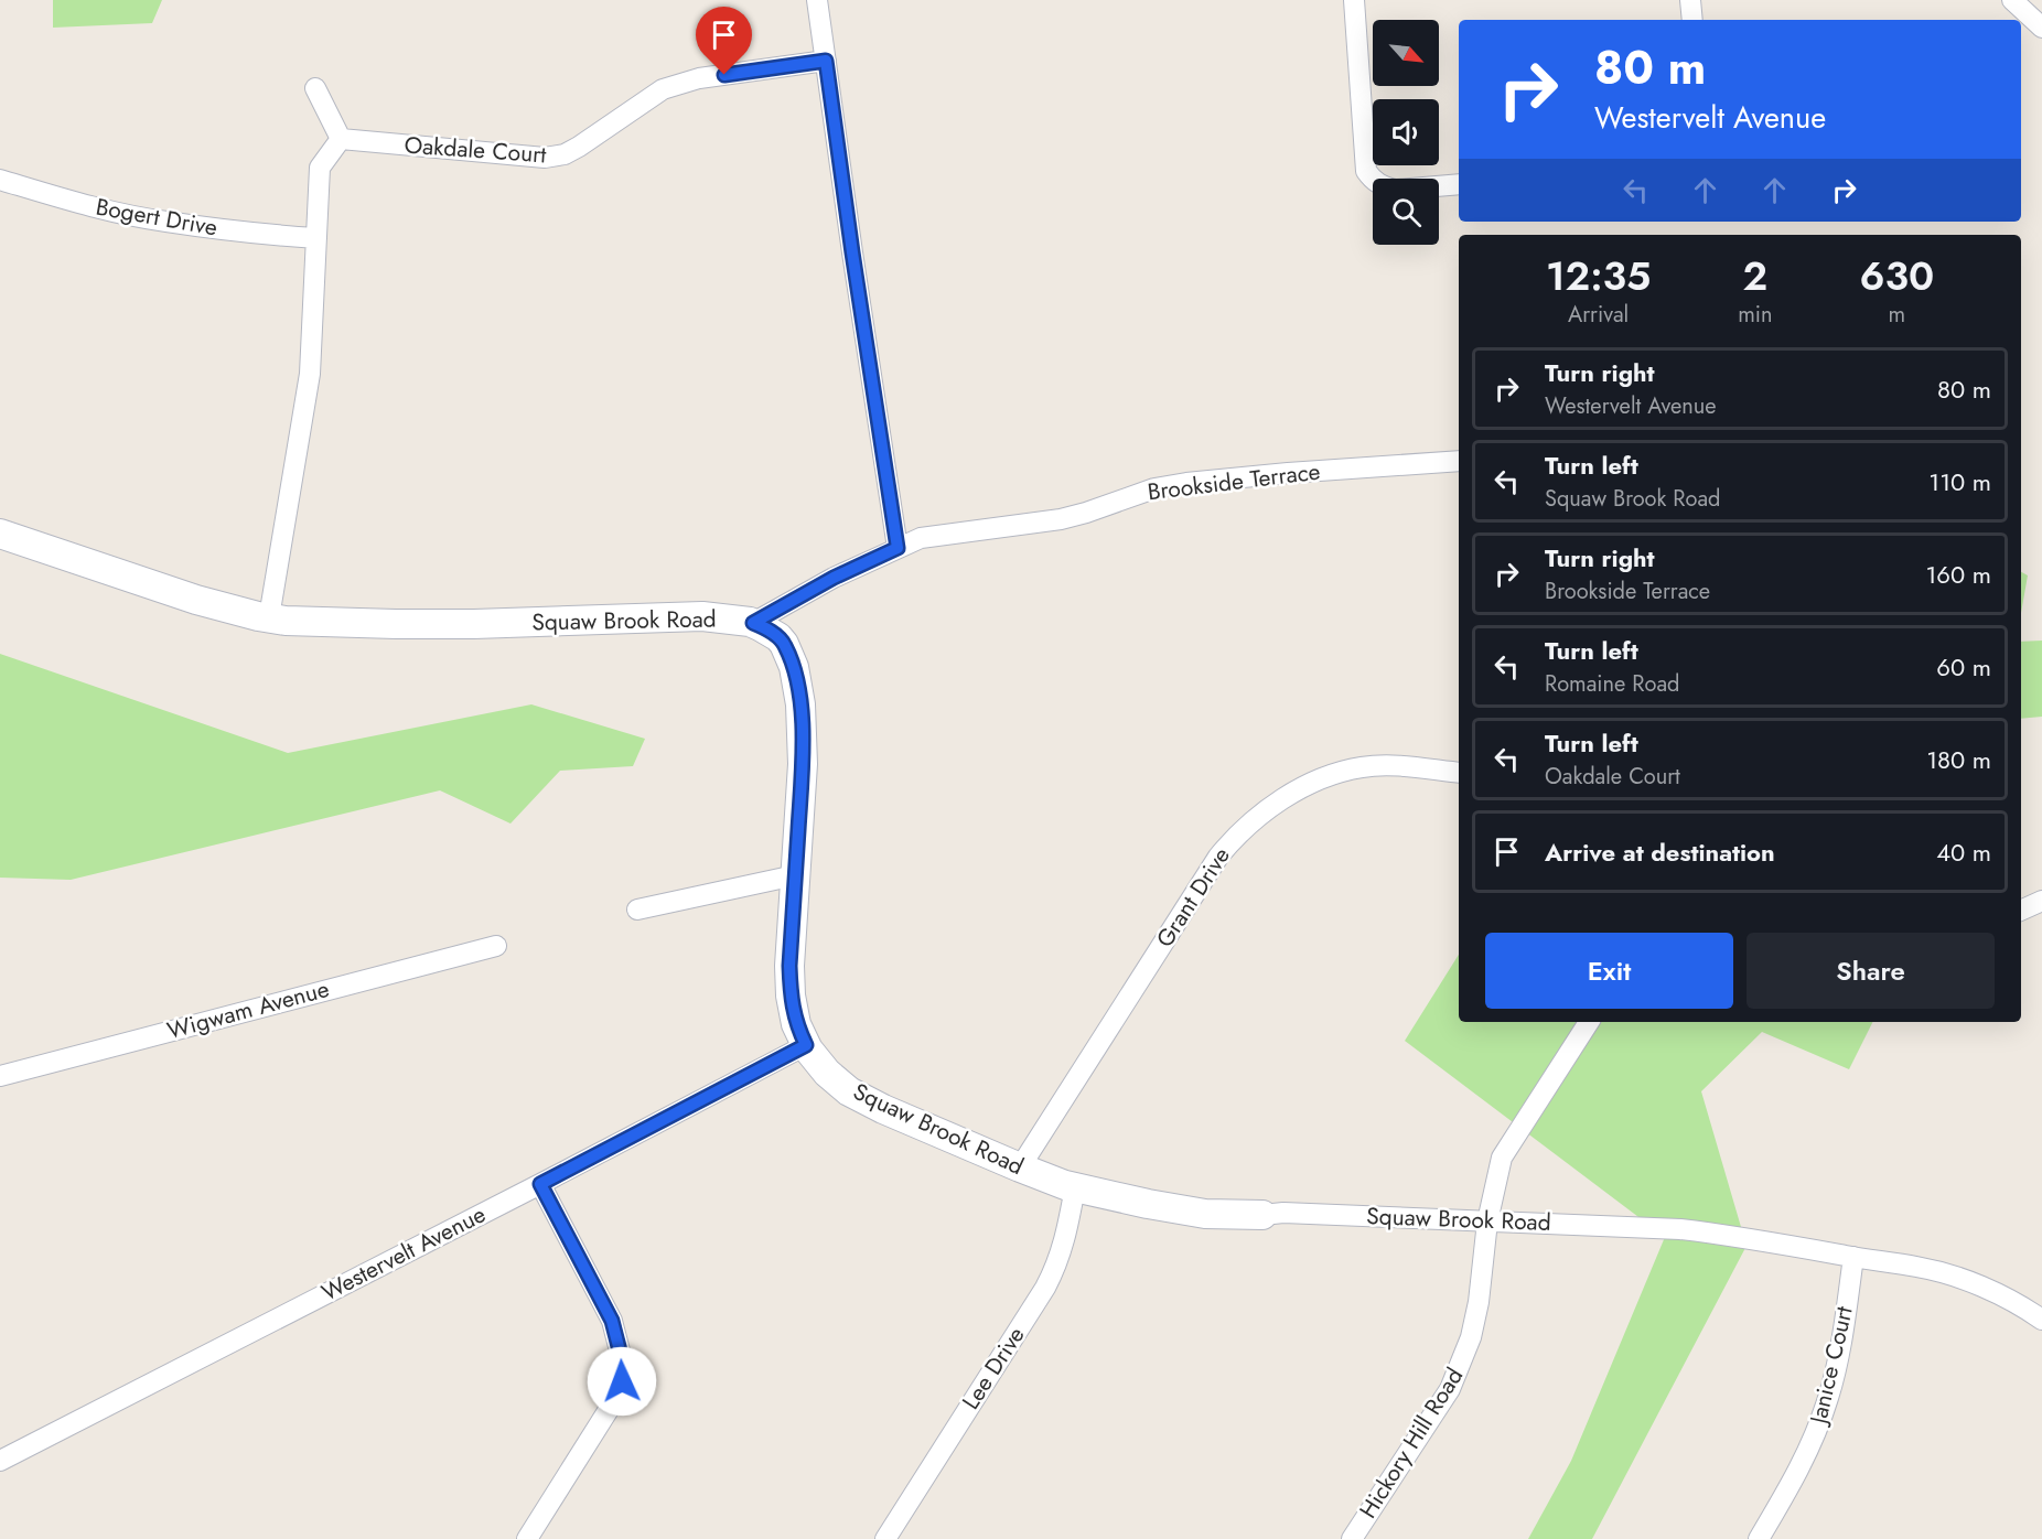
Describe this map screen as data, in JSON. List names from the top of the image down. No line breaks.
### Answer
{"streets":{"street":["Oakdale Court","Bogert Drive","Brookside Terrace","Squaw Brook Road","Grant Drive","Wigwam Avenue","Westervelt Avenue","Janice Court","Lee Drive","Hickory Hill Road"]},"crossings":[["Brookside Terrace","Squaw Brook Road"],["Squaw Brook Road","Grant Drive"],["Squaw Brook Road","Westervelt Avenue"],["Squaw Brook Road","Janice Court"],["Squaw Brook Road","Lee Drive"],["Squaw Brook Road","Hickory Hill Road"]],"north":"bottom right","page":{"turn":["80 m","Westervelt Avenue"],"eta":["12:35","Arrival","2","min","630","m"],"list":[{"name":"Turn right","note":"Westervelt Avenue","value":"80 m"},{"name":"Turn left","note":"Squaw Brook Road","value":"110 m"},{"name":"Turn right","note":"Brookside Terrace","value":"160 m"},{"name":"Turn left","note":"Romaine Road","value":"60 m"},{"name":"Turn left","note":"Oakdale Court","value":"180 m"},{"name":"Arrive at destination","value":"40 m"}],"buttons":["Exit","Share"]}}
